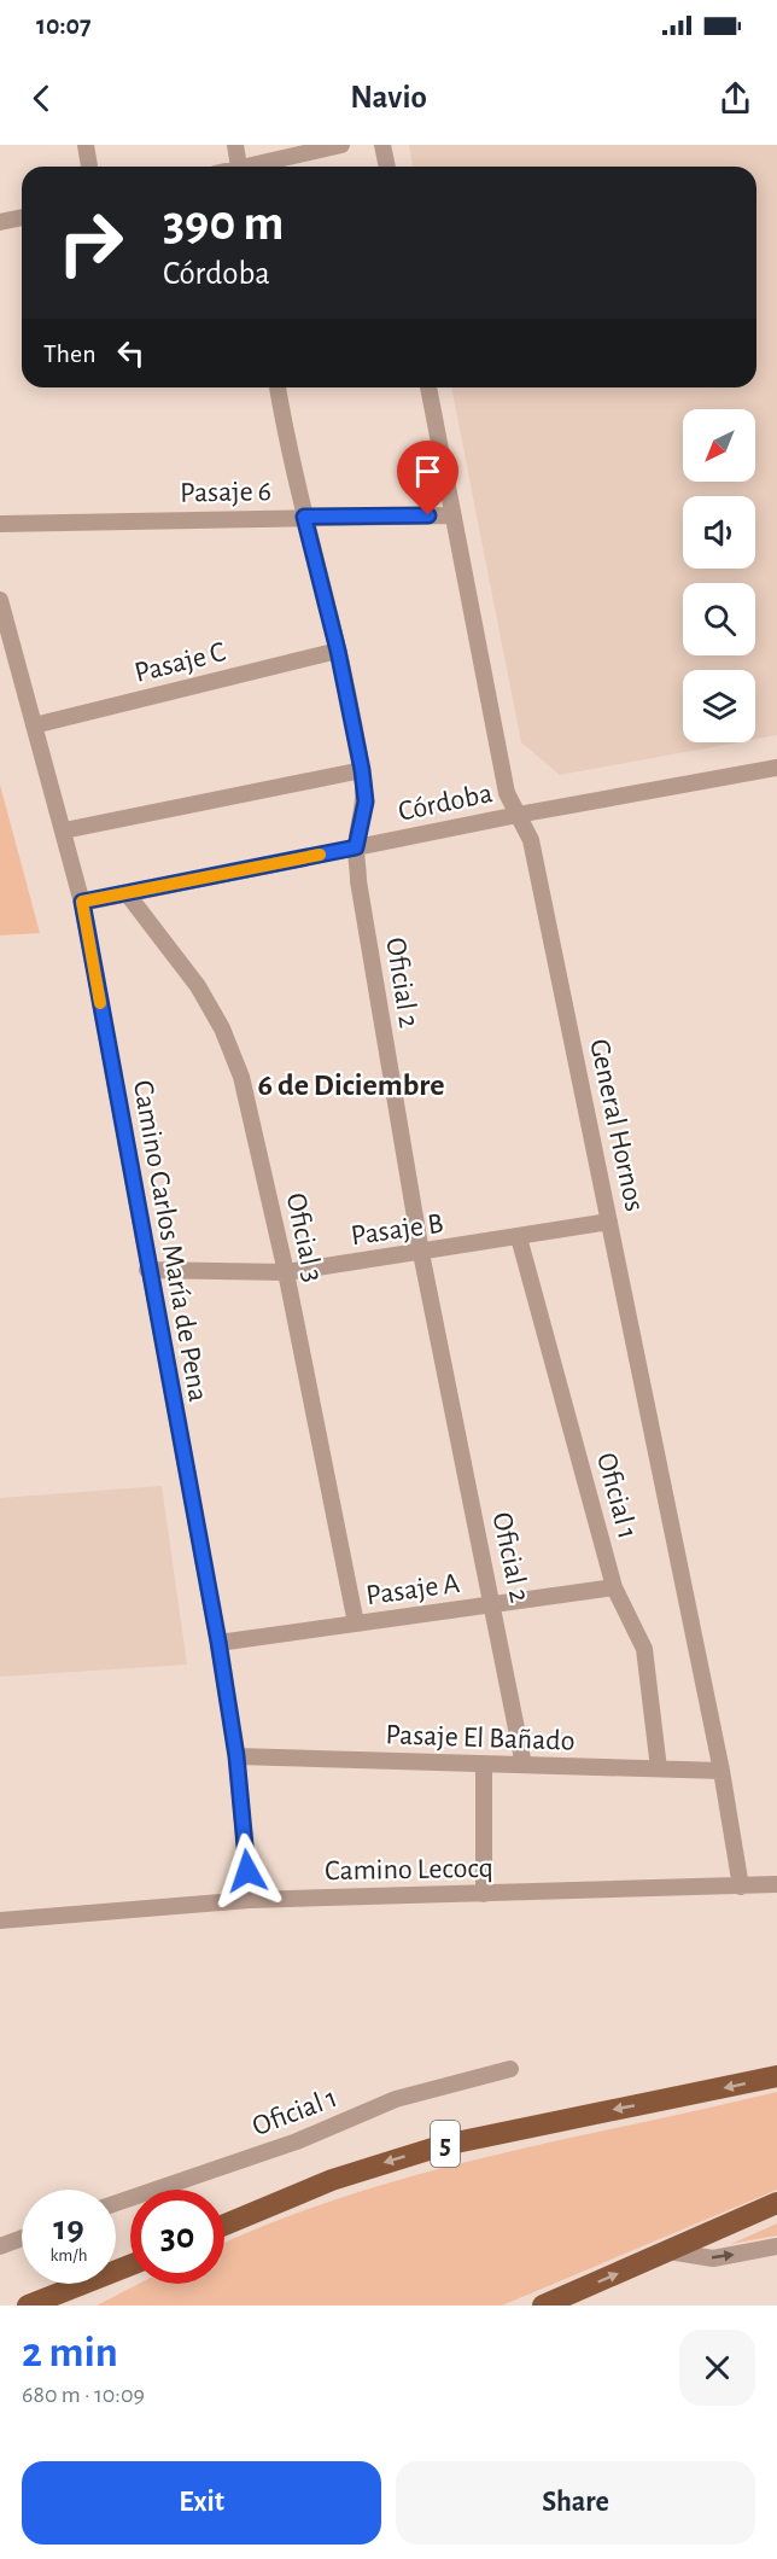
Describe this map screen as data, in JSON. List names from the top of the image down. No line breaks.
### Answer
{"streets":{"highway":["5"],"street":["Pasaje 6","Pasaje C","Córdoba","Oficial 2","General Hornos","Pasaje B","Oficial 3","Camino Carlos María de Pena","Oficial 1","Pasaje A","Pasaje El Bañado","Camino Lecocq"]},"crossings":[["Pasaje 6","Oficial 2"],["Pasaje 6","General Hornos"],["Pasaje C","Oficial 2"],["Pasaje C","Camino Carlos María de Pena"],["Córdoba","Oficial 2"],["Córdoba","General Hornos"],["Córdoba","Oficial 3"],["Córdoba","Camino Carlos María de Pena"],["Oficial 2","Pasaje B"],["Oficial 2","Pasaje A"],["Oficial 2","Pasaje El Bañado"],["General Hornos","Pasaje B"],["General Hornos","Pasaje El Bañado"],["General Hornos","Camino Lecocq"],["Pasaje B","Oficial 3"],["Pasaje B","Camino Carlos María de Pena"],["Pasaje B","Oficial 1"],["Oficial 3","Pasaje A"],["Camino Carlos María de Pena","Pasaje A"],["Camino Carlos María de Pena","Pasaje El Bañado"],["Camino Carlos María de Pena","Camino Lecocq"],["Oficial 1","Pasaje A"],["Oficial 1","Pasaje El Bañado"]],"districts":["6 de Diciembre"],"north":"bottom left","page":{"status":"10:07","header":"Navio","turn":["390 m","Córdoba"],"then":"Then","speed":"19 km/h","limit":"30","heading":["2 min","680 m · 10:09"],"buttons":["Exit","Share"]}}
